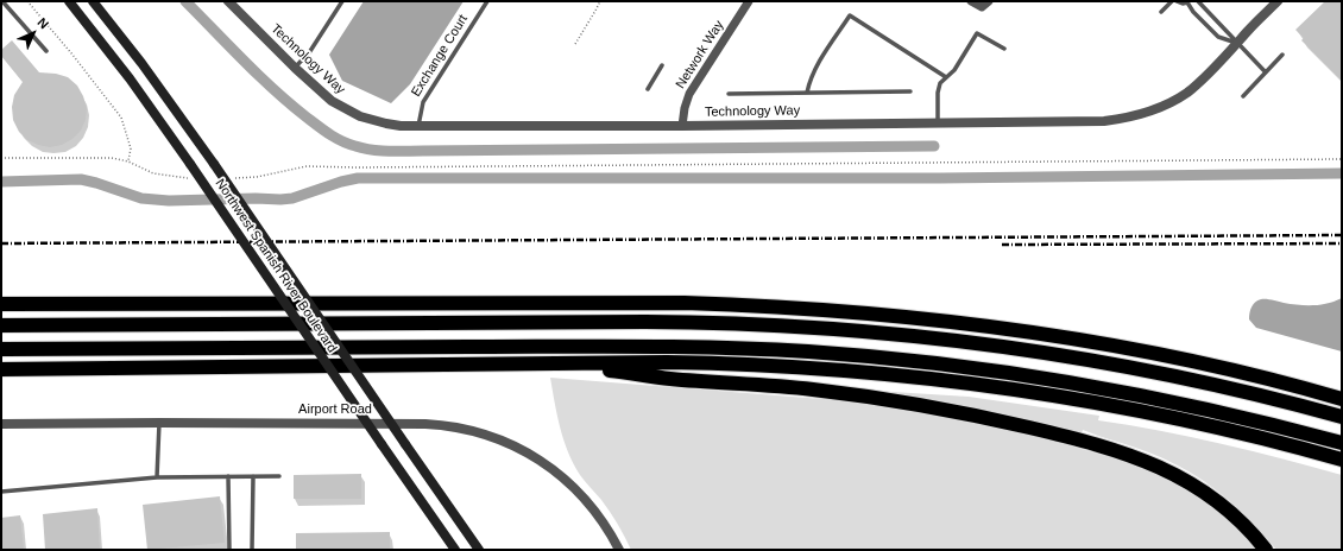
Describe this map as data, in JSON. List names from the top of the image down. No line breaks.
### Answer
{"streets":{"main road":["Northwest Spanish River Boulevard"],"street":["Network Way","Technology Way","Airport Road"],"lane":["Exchange Court"]},"crossings":[["Network Way","Technology Way"],["Exchange Court","Technology Way"]],"north":"top right"}
